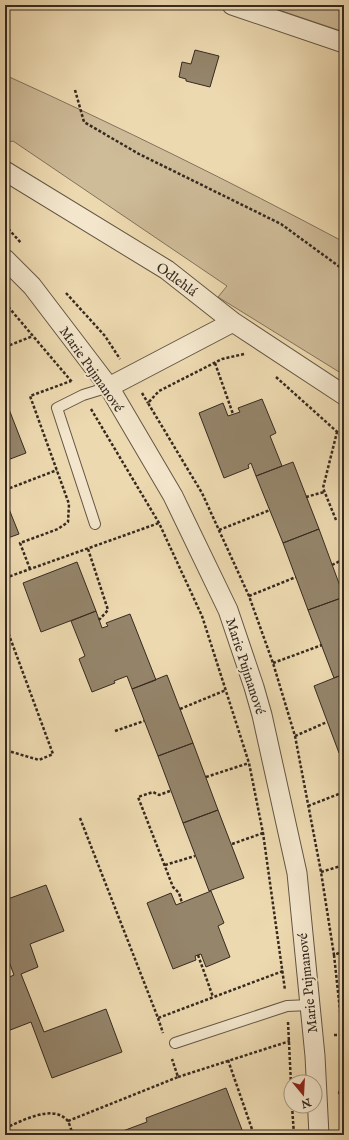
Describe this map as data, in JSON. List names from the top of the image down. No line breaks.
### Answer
{"streets":{"street":["Odlehlá","Marie Pujmanové"]},"north":"bottom"}
